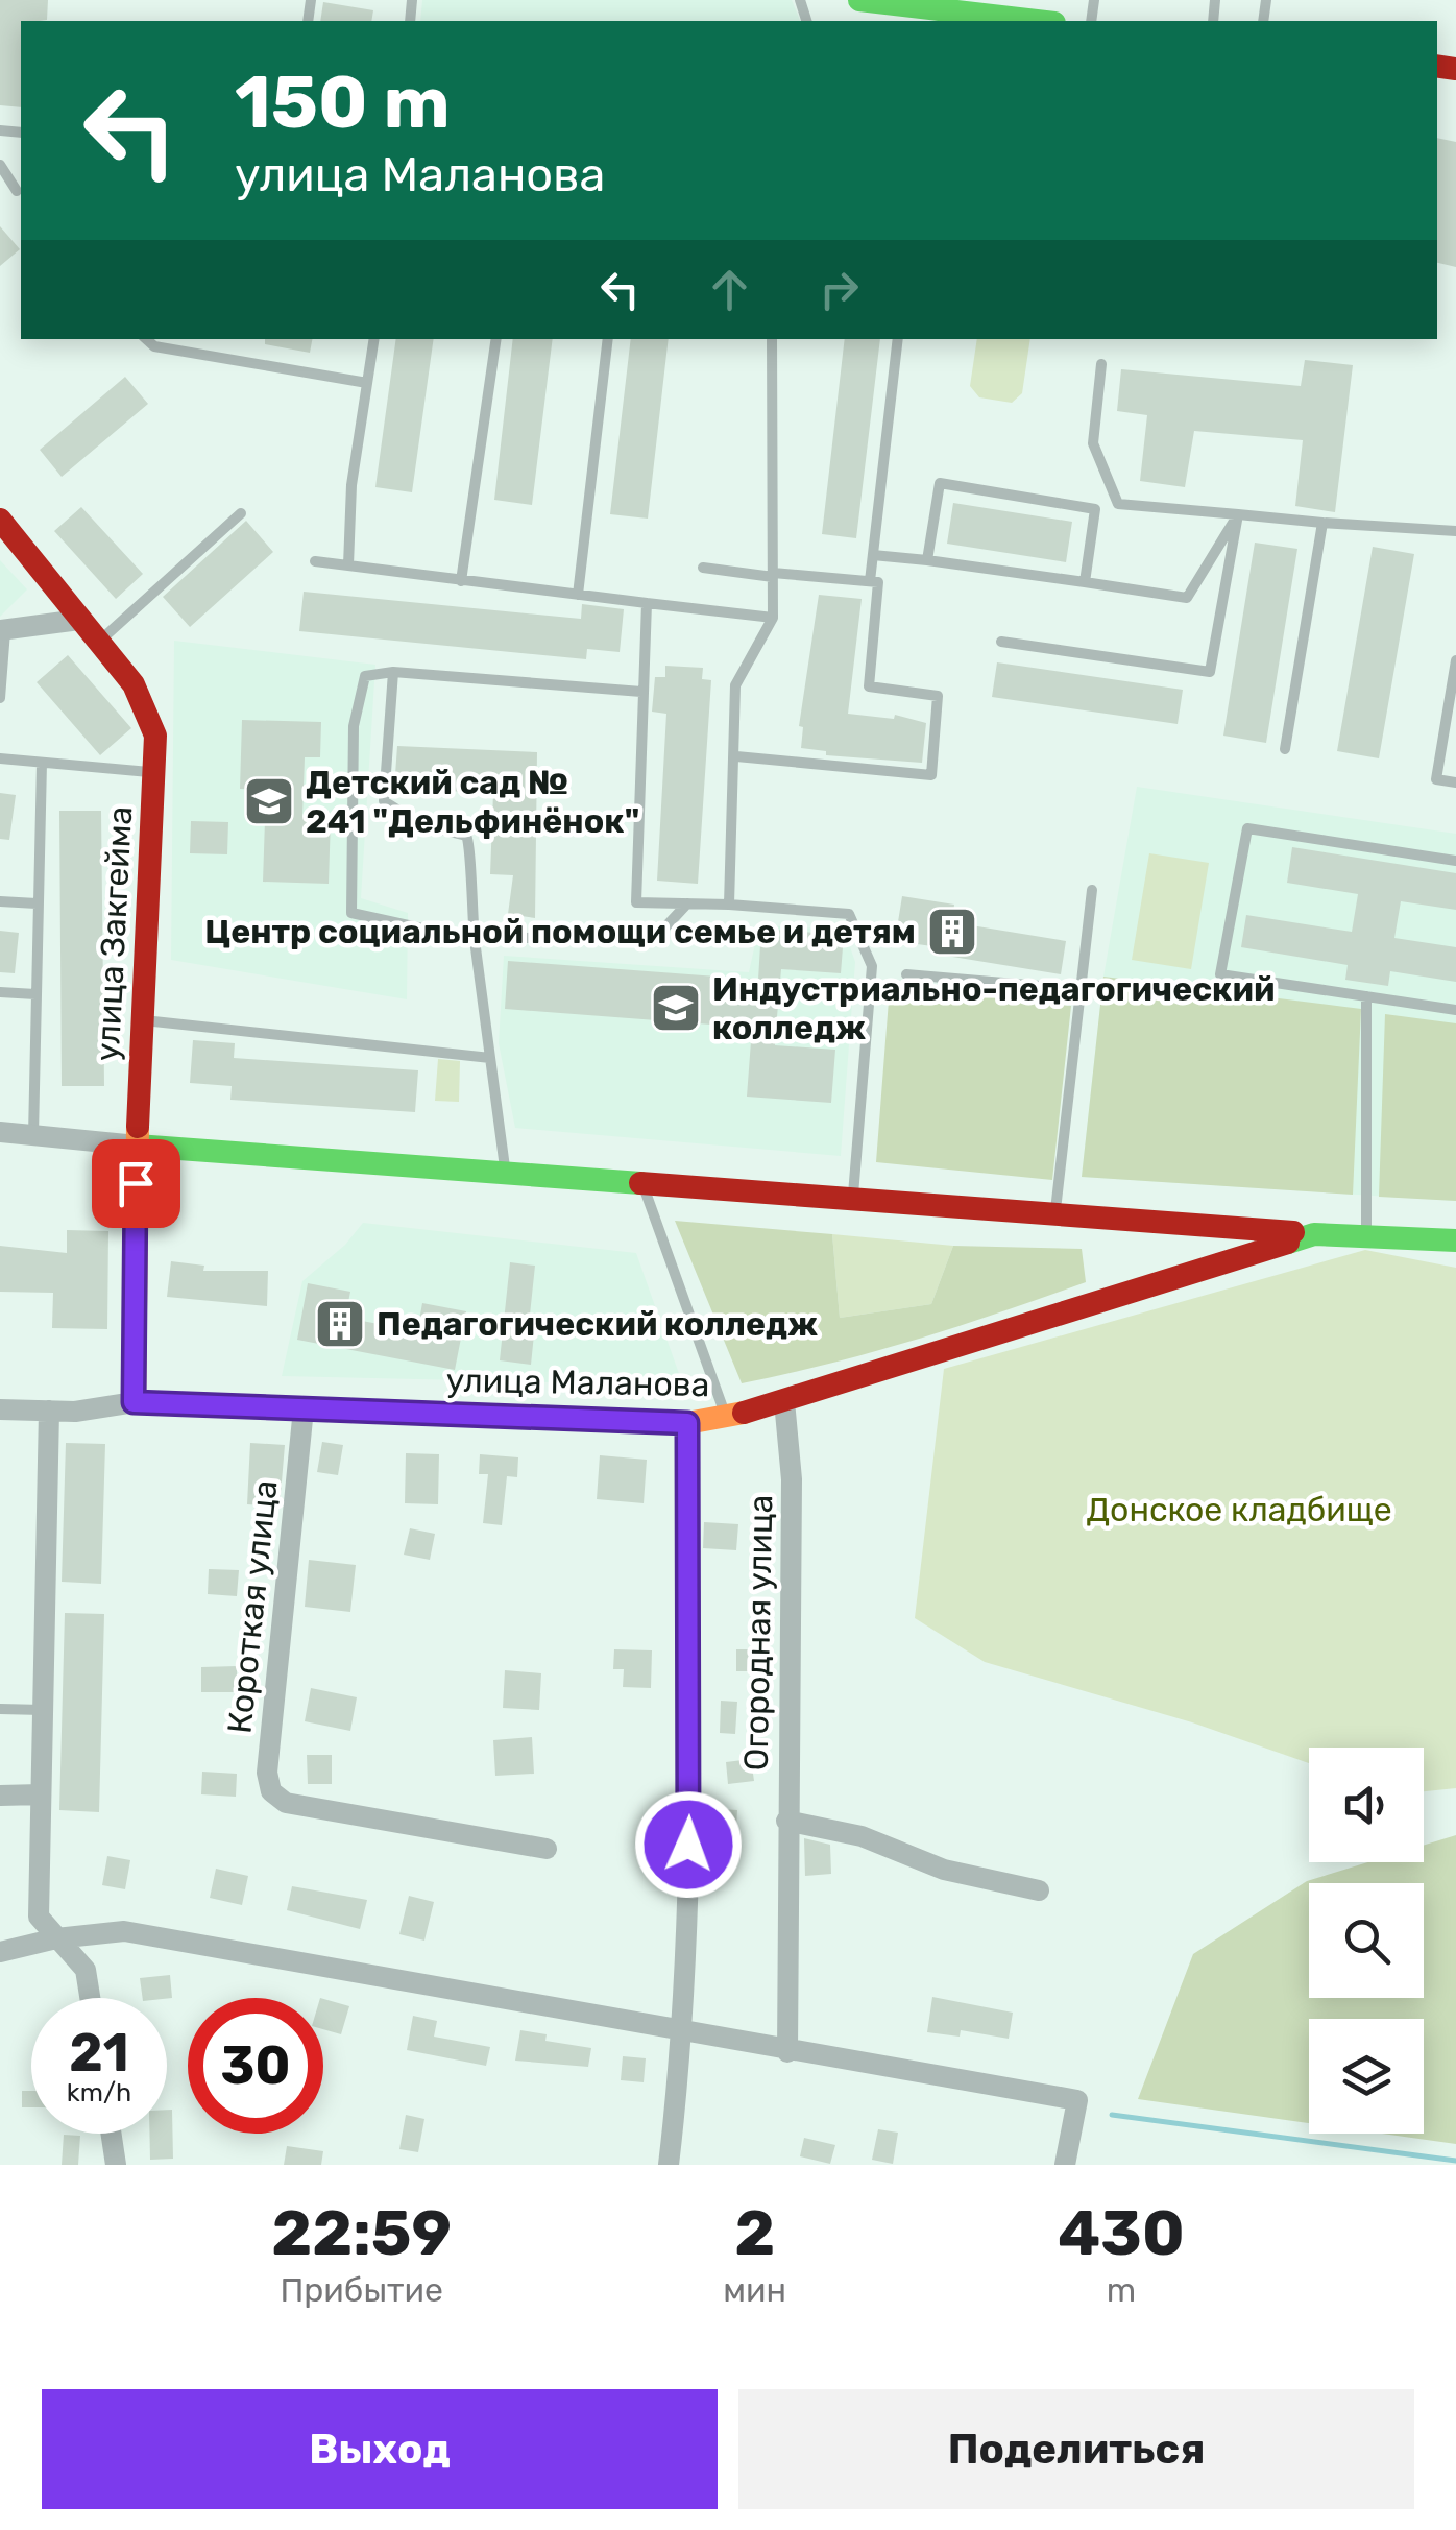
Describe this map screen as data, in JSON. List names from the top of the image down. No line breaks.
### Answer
{"streets":{"street":["улица Закгейма","улица Маланова","Короткая улица","Огородная улица"]},"crossings":[["улица Закгейма","улица Маланова"],["улица Маланова","Короткая улица"],["улица Маланова","Огородная улица"]],"parks":["Донское кладбище"],"places":{"school or university":["Детский сад № 241 \"Дельфинёнок\"","Индустриально-педагогический колледж"],"building":["Центр социальной помощи семье и детям","Педагогический колледж"]},"page":{"turn":["150 m","улица Маланова"],"speed":"21 km/h","limit":"30","eta":["22:59","Прибытие","2","мин","430","m"],"buttons":["Выход","Поделиться"]}}
